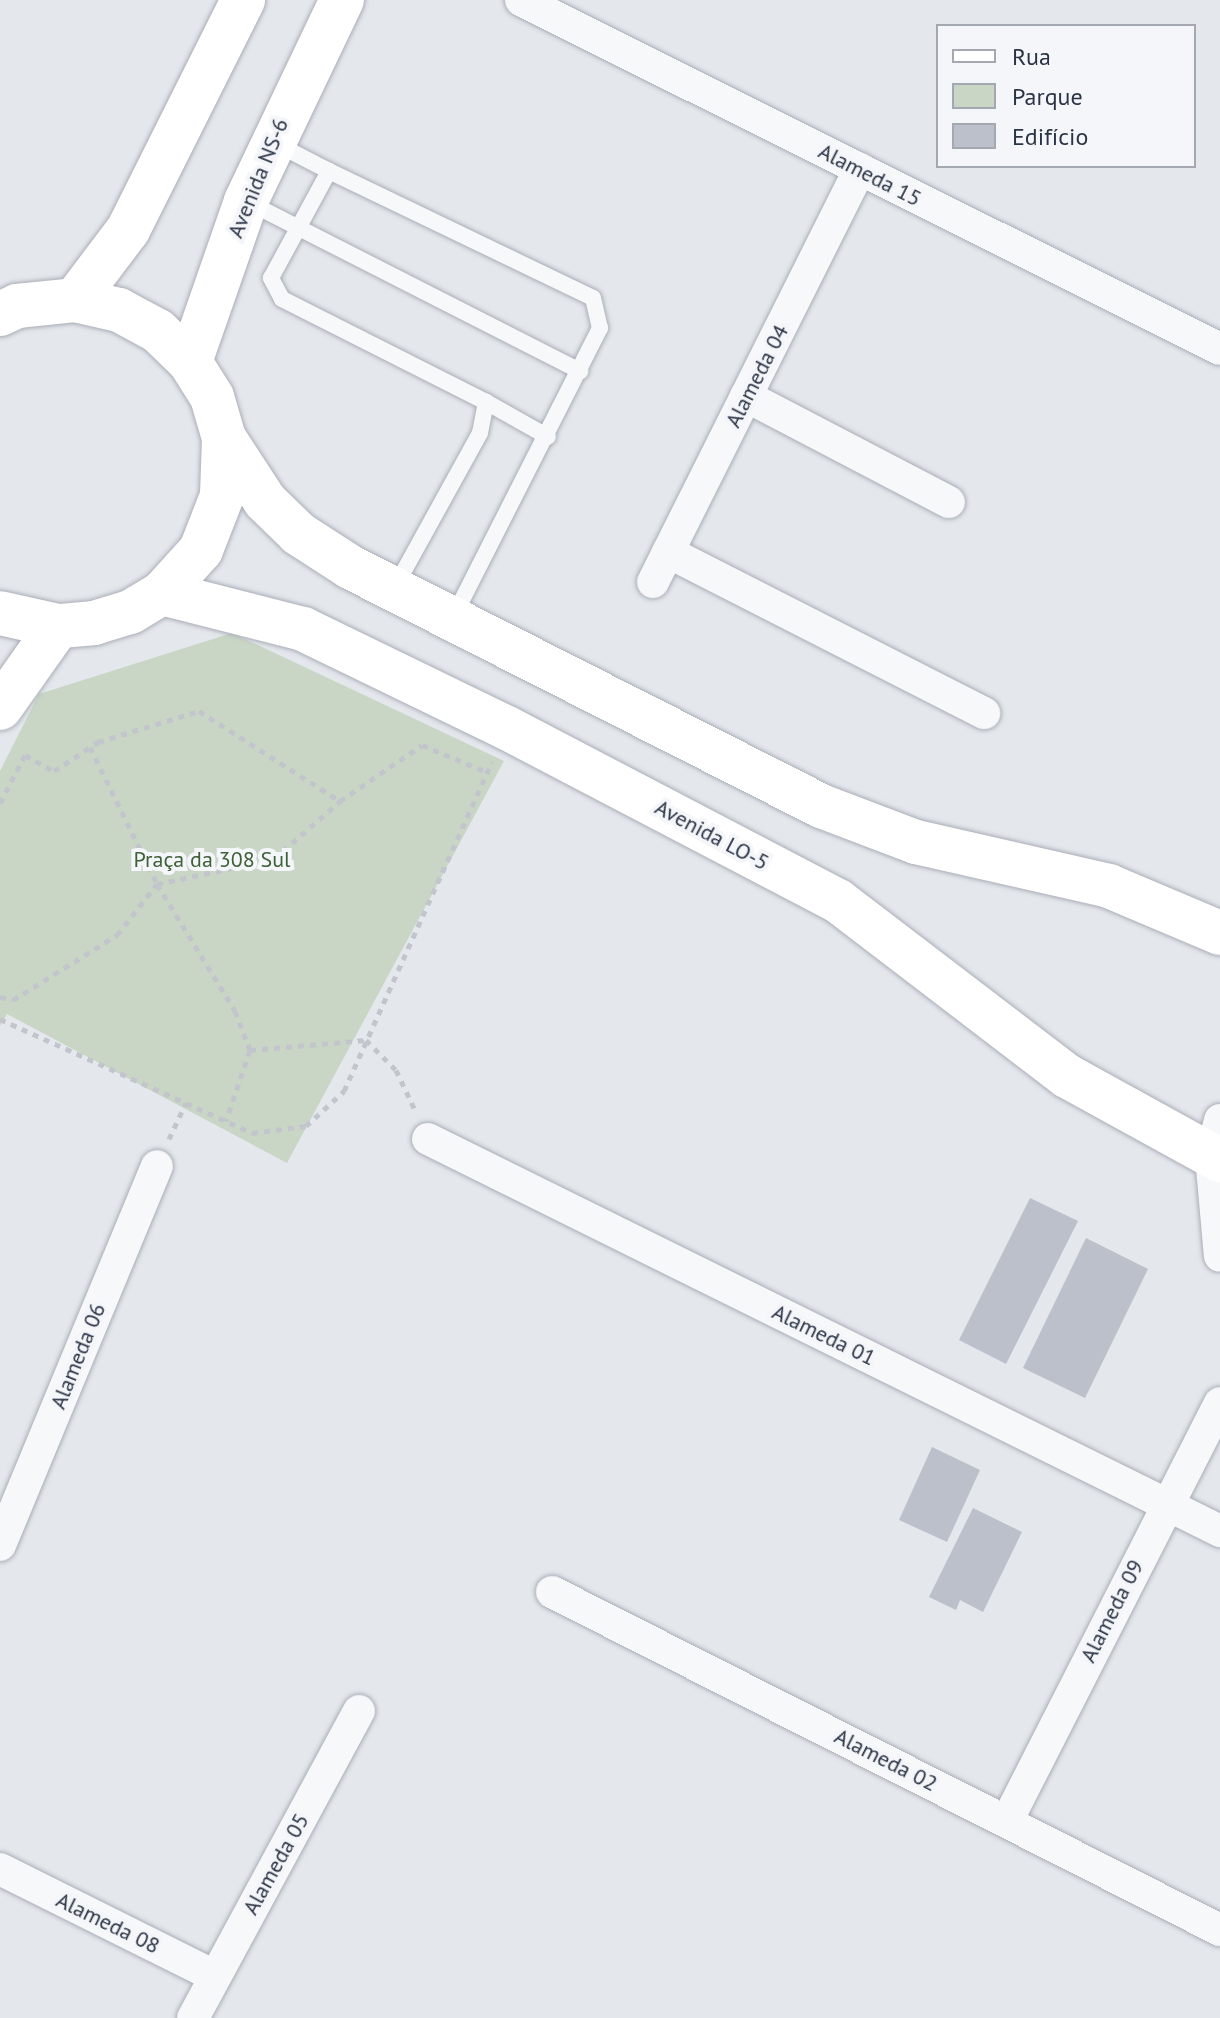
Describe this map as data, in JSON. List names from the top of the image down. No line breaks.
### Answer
{"streets":{"main road":["Avenida NS-6","Avenida LO-5"],"street":["Alameda 15","Alameda 04","Alameda 01","Alameda 06","Alameda 09","Alameda 02","Alameda 05","Alameda 08"]},"crossings":[["Alameda 15","Alameda 04"],["Alameda 01","Alameda 09"],["Alameda 09","Alameda 02"],["Alameda 05","Alameda 08"]],"parks":["Praça da 308 Sul"],"legend":["Rua","Parque","Edifício"]}
